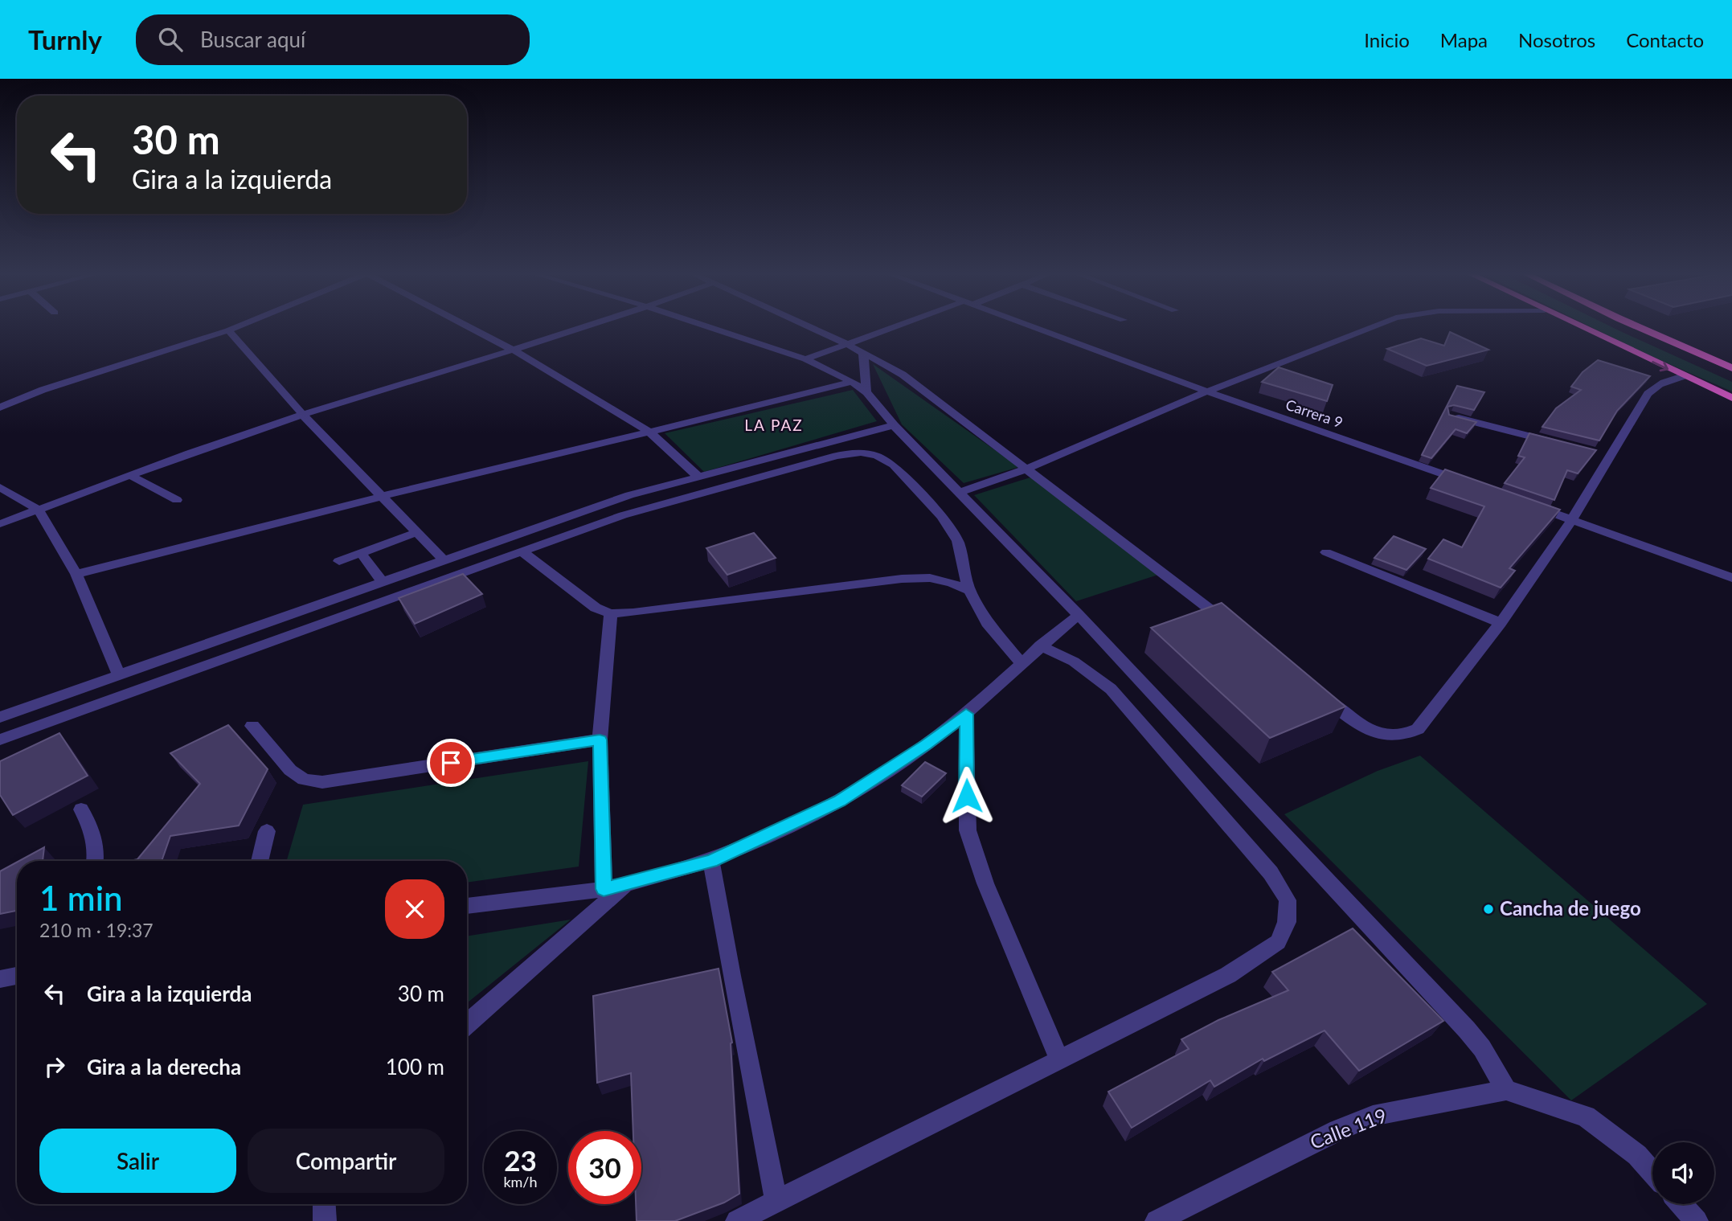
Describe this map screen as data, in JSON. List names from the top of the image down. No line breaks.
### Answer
{"streets":{"street":["Carrera 9","Calle 119"]},"districts":["LA PAZ"],"places":["Cancha de juego"],"page":{"header":"Turnly","search":"Buscar aquí","nav":["Inicio","Mapa","Nosotros","Contacto"],"turn":["30 m","Gira a la izquierda"],"heading":["1 min","210 m · 19:37"],"list":[{"name":"Gira a la izquierda","value":"30 m"},{"name":"Gira a la derecha","value":"100 m"}],"buttons":["Salir","Compartir"],"speed":"23 km/h","limit":"30"}}
